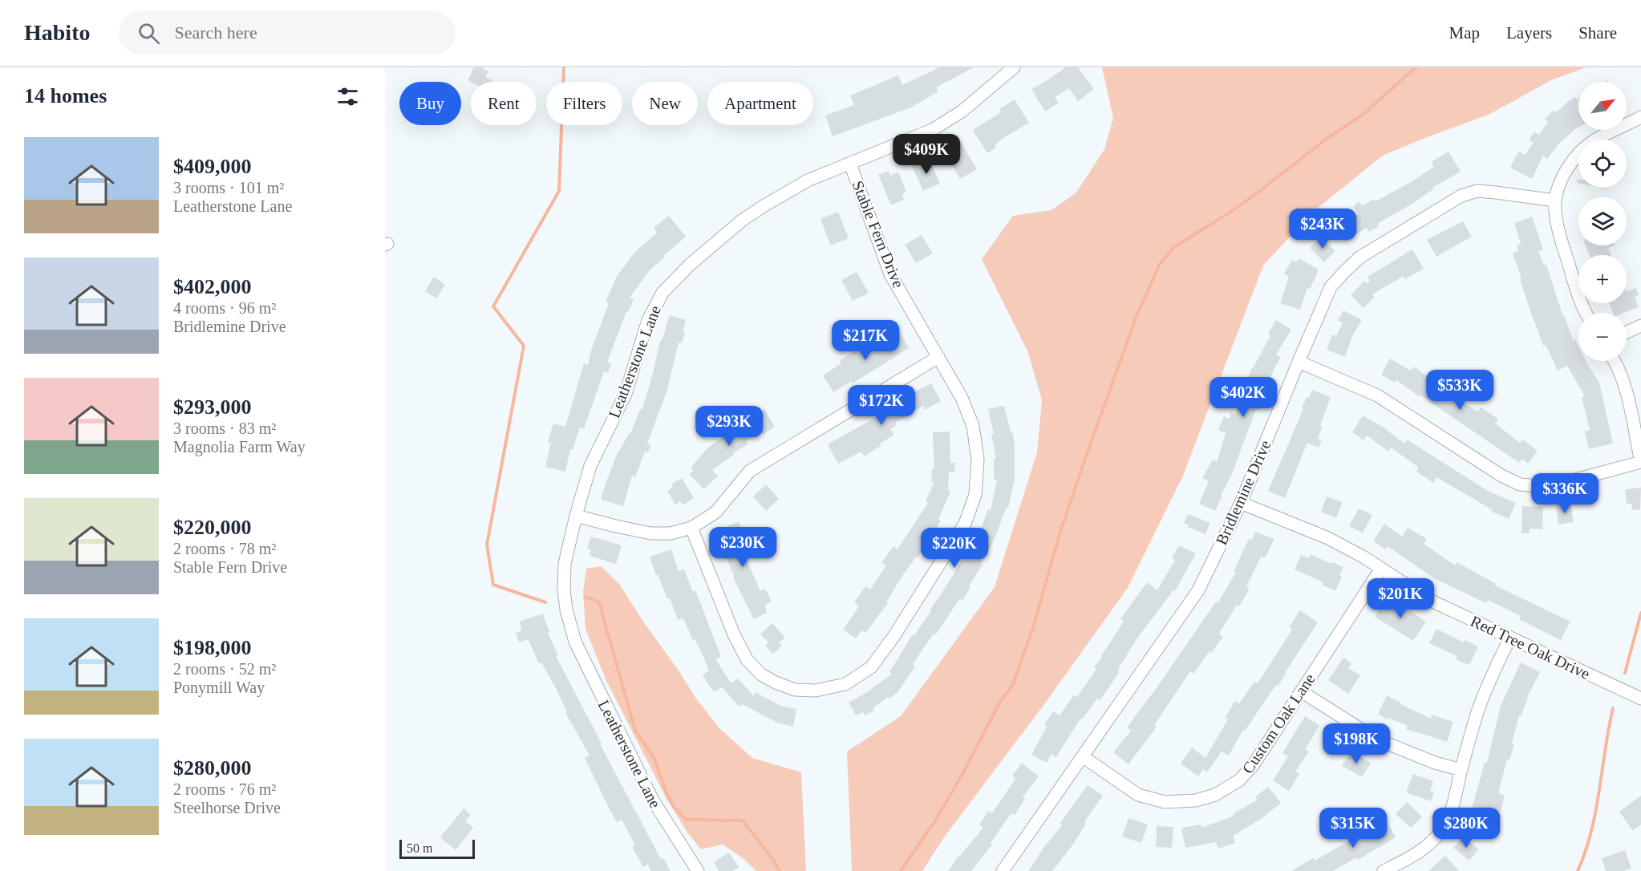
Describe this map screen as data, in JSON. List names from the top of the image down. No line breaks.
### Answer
{"streets":{"street":["Stable Fern Drive","Leatherstone Lane","Bridlemine Drive","Red Tree Oak Drive","Custom Oak Lane"]},"crossings":[["Stable Fern Drive","Leatherstone Lane"],["Bridlemine Drive","Red Tree Oak Drive"],["Bridlemine Drive","Custom Oak Lane"],["Red Tree Oak Drive","Custom Oak Lane"]],"scale_bar":"50 m","north":"top right","page":{"header":"Habito","search":"Search here","nav":["Map","Layers","Share"],"heading":"14 homes","map_buttons":["+","−"],"chip":["Buy","Rent","Filters","New","Apartment"],"list":[{"name":"$409,000","note":"3 rooms · 101 m² · Leatherstone Lane"},{"name":"$402,000","note":"4 rooms · 96 m² · Bridlemine Drive"},{"name":"$293,000","note":"3 rooms · 83 m² · Magnolia Farm Way"},{"name":"$220,000","note":"2 rooms · 78 m² · Stable Fern Drive"},{"name":"$198,000","note":"2 rooms · 52 m² · Ponymill Way"},{"name":"$280,000","note":"2 rooms · 76 m² · Steelhorse Drive"}],"price":["$409K","$243K","$217K","$533K","$402K","$172K","$293K","$336K","$230K","$220K","$201K","$198K","$315K","$280K"],"scale":"50 m"}}
